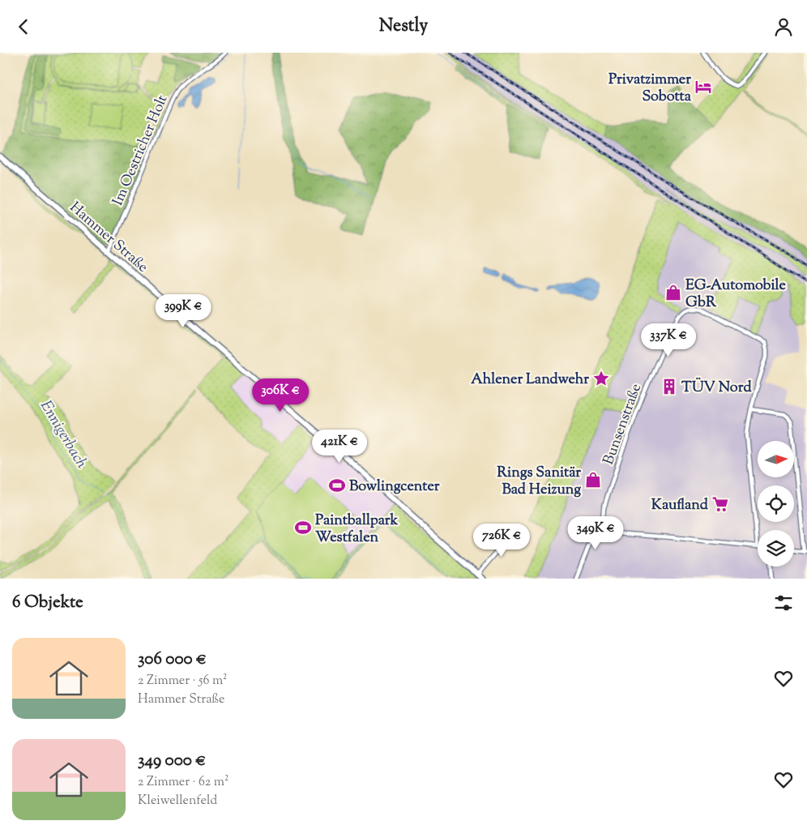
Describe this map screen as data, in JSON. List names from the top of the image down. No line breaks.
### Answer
{"streets":{"main road":["Hammer Straße"],"street":["Im Oestricher Holt","Bunsenstraße"]},"crossings":[["Im Oestricher Holt","Hammer Straße"]],"water":["Ennigerbach"],"places":{"hotel":["Privatzimmer Sobotta"],"shop":["EG-Automobile GbR","Rings Sanitär Bad Heizung"],"place":["Ahlener Landwehr"],"building":["TÜV Nord"],"sports":["Bowlingcenter","Paintballpark Westfalen"],"supermarket":["Kaufland"]},"north":"right","page":{"header":"Nestly","price":["399K €","337K €","306K €","421K €","349K €","726K €"],"heading":"6 Objekte","list":[{"name":"306 000 €","note":"2 Zimmer · 56 m² · Hammer Straße"},{"name":"349 000 €","note":"2 Zimmer · 62 m² · Kleiwellenfeld"}]}}
